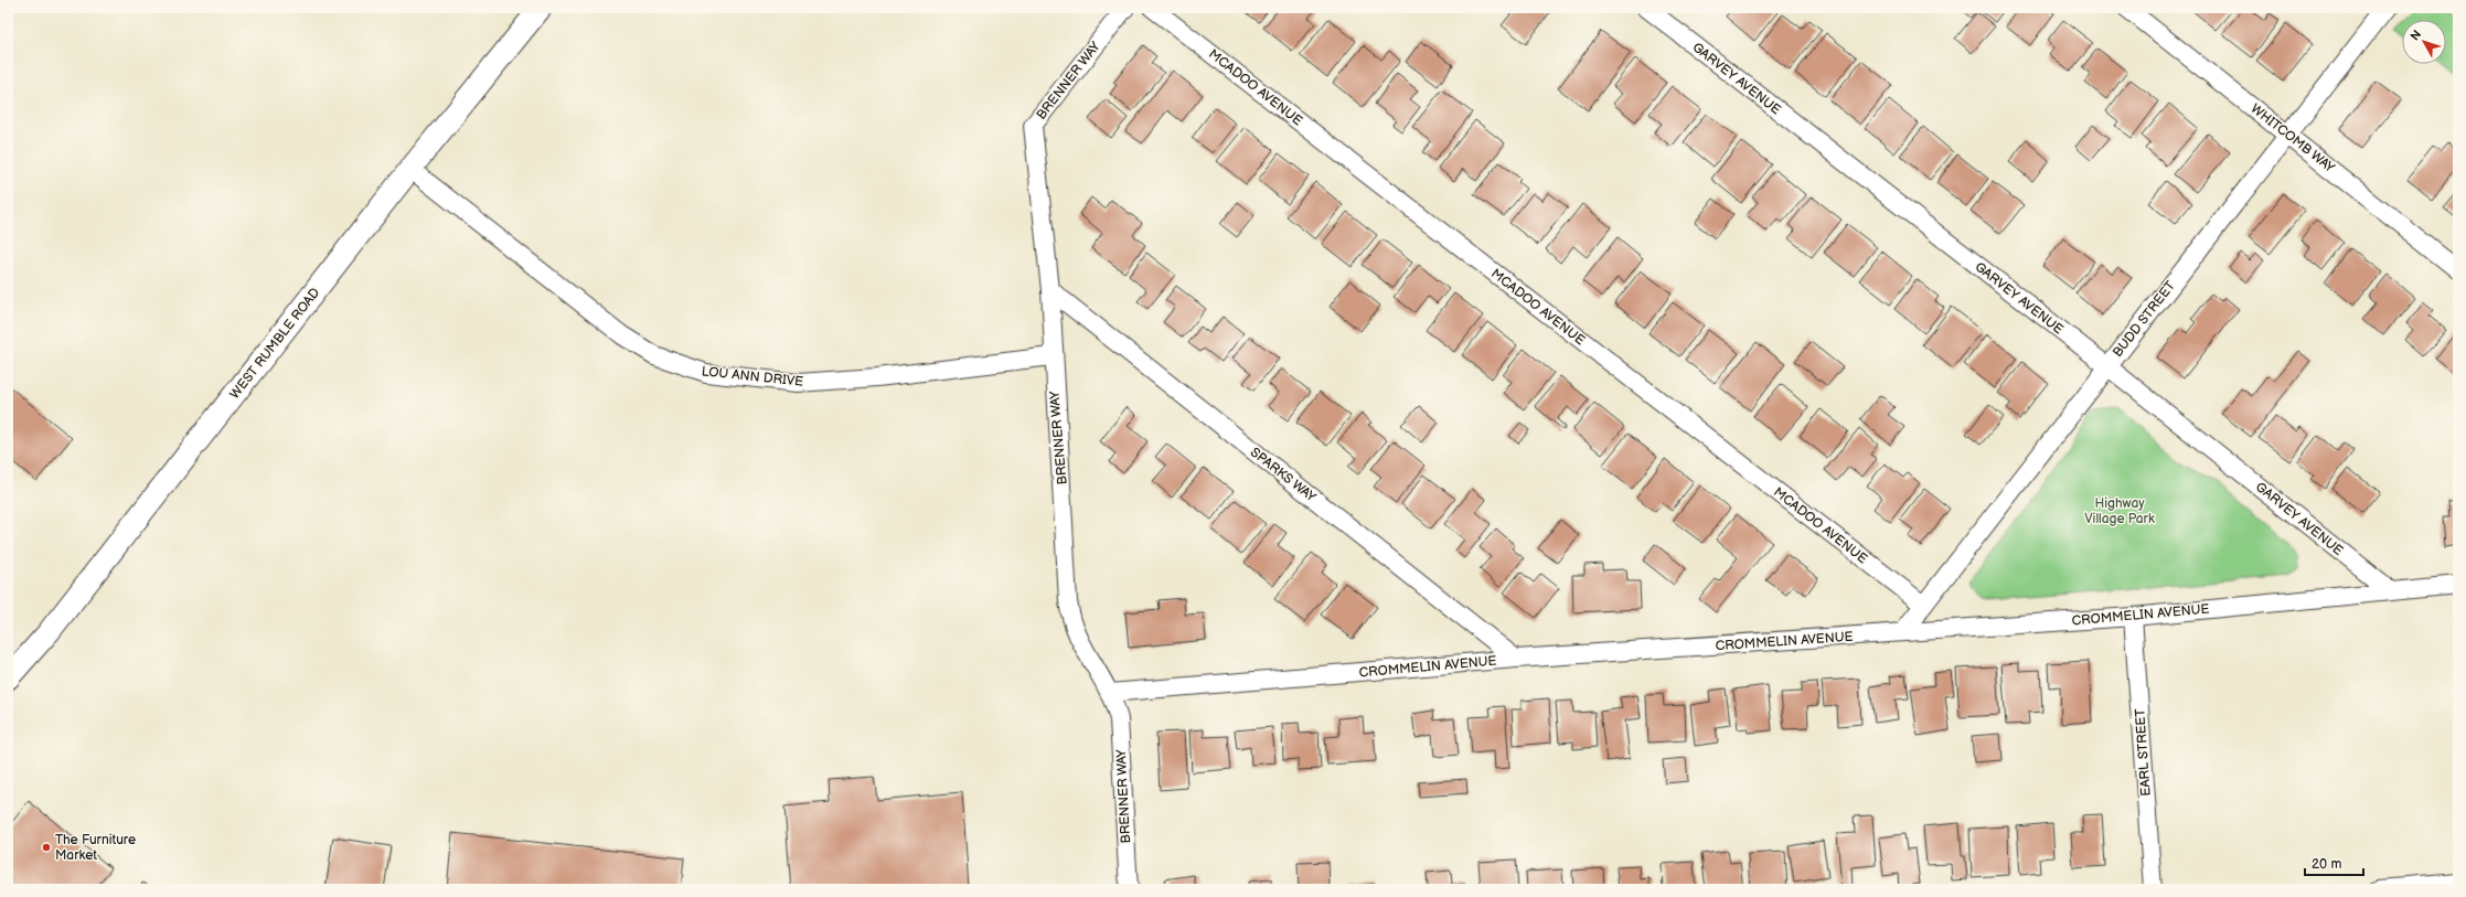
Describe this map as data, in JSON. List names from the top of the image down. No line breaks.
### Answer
{"streets":{"street":["GARVEY AVENUE","BRENNER WAY","MCADOO AVENUE","WHITCOMB WAY","BUDD STREET","WEST RUMBLE ROAD","LOU ANN DRIVE","SPARKS WAY","CROMMELIN AVENUE","EARL STREET"]},"crossings":[["GARVEY AVENUE","BUDD STREET"],["GARVEY AVENUE","CROMMELIN AVENUE"],["BRENNER WAY","LOU ANN DRIVE"],["BRENNER WAY","SPARKS WAY"],["BRENNER WAY","CROMMELIN AVENUE"],["MCADOO AVENUE","BUDD STREET"],["WHITCOMB WAY","BUDD STREET"],["BUDD STREET","CROMMELIN AVENUE"],["WEST RUMBLE ROAD","LOU ANN DRIVE"],["SPARKS WAY","CROMMELIN AVENUE"],["CROMMELIN AVENUE","EARL STREET"]],"parks":["Highway Village Park"],"places":["The Furniture Market"],"scale_bar":"20 m","north":"top left"}
